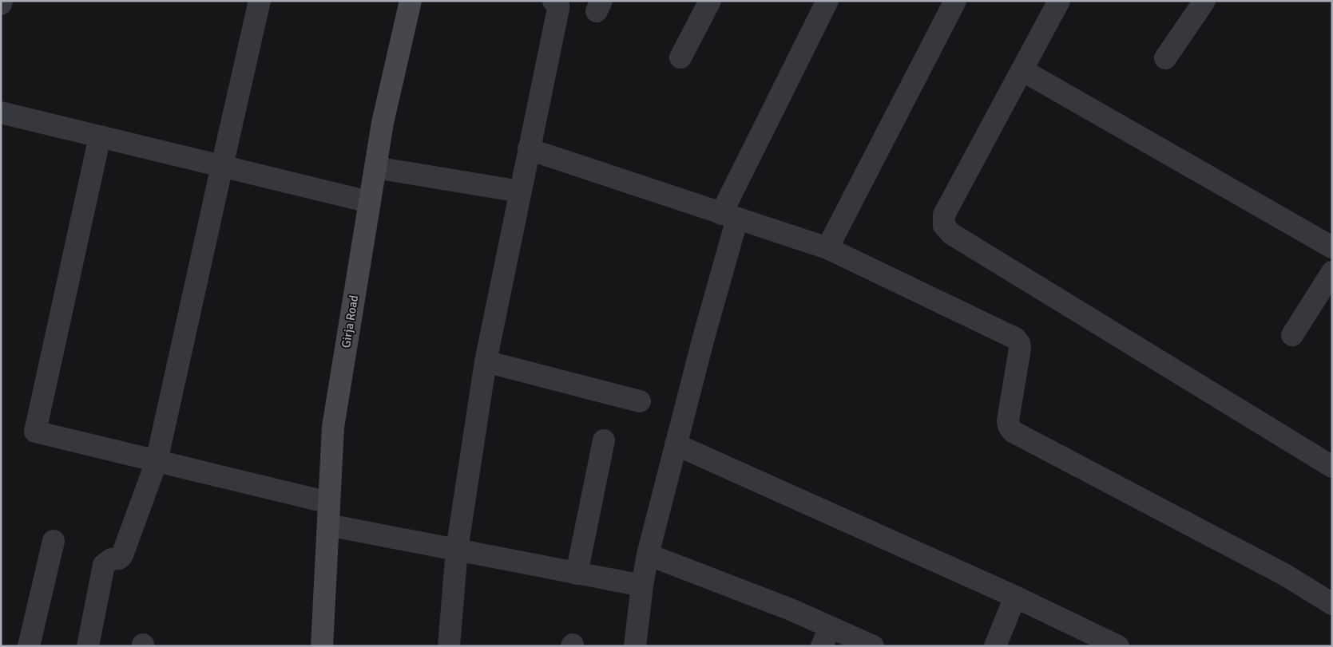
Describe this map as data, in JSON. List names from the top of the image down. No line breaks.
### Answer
{"streets":{"main road":["Girja Road"]}}
